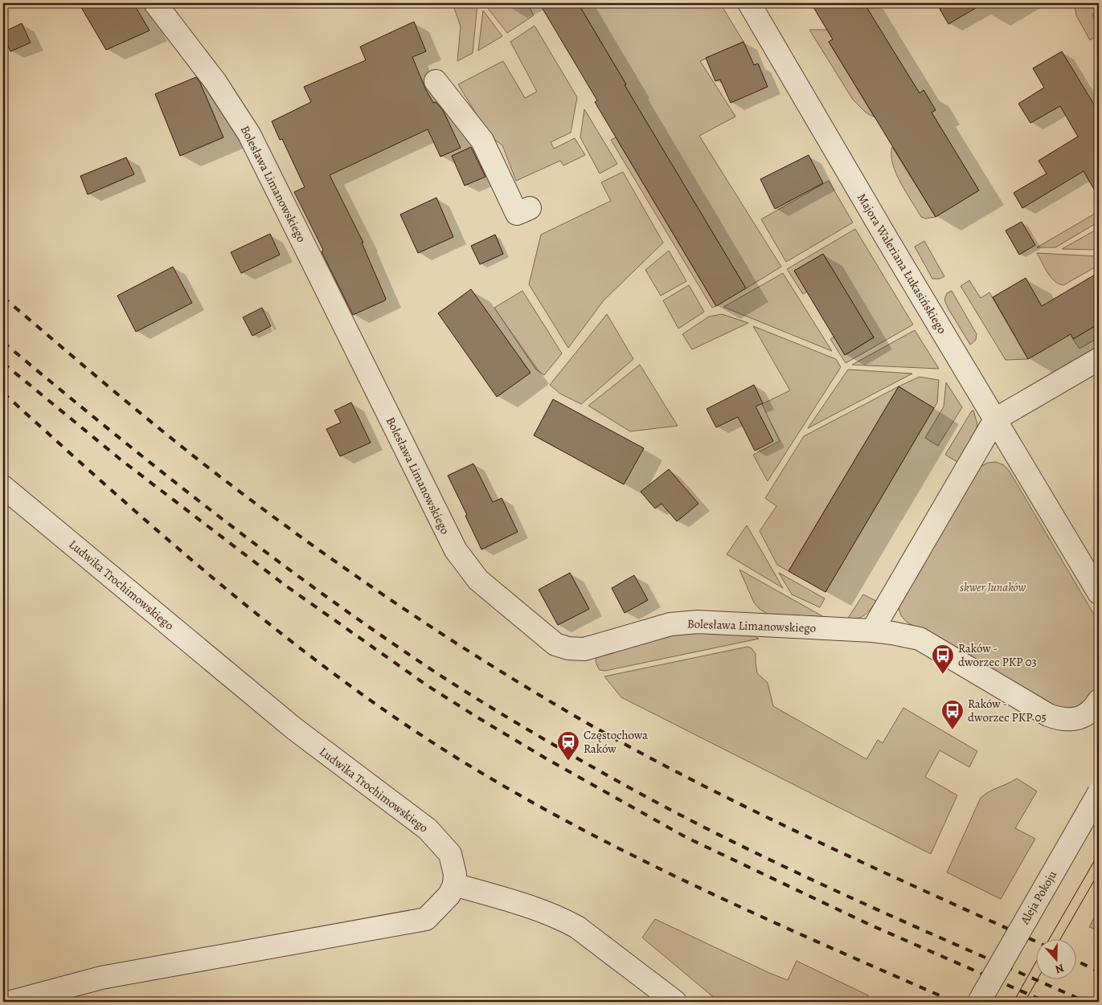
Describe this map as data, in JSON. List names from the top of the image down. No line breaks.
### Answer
{"streets":{"street":["Bolesława Limanowskiego","Majora Waleriana Łukasińskiego","Ludwika Trochimowskiego","Aleja Pokoju"]},"parks":["skwer Junaków"],"places":{"bus stop":["Raków - dworzec PKP 03","Raków - dworzec PKP 05"],"station":["Częstochowa Raków"]},"north":"bottom"}
